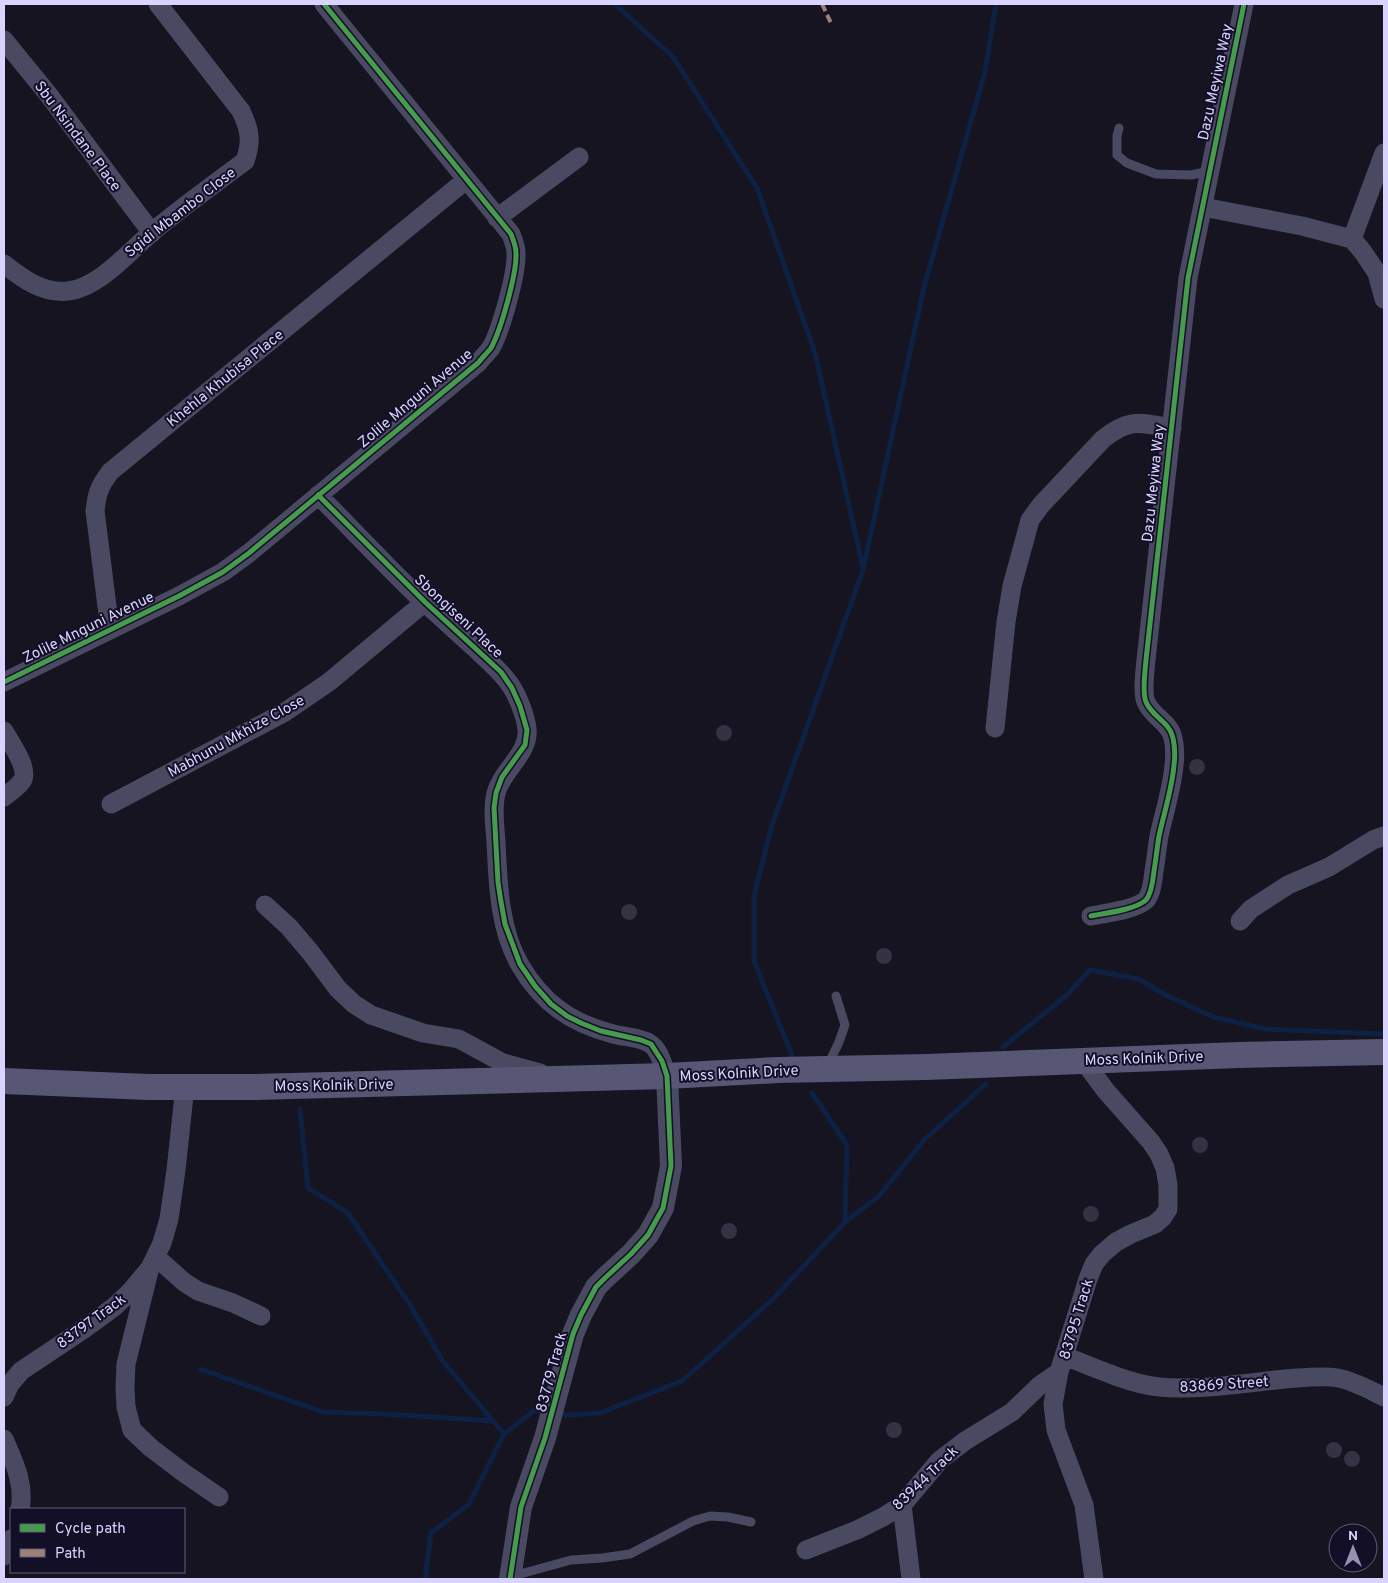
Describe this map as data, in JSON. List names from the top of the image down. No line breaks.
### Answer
{"streets":{"main road":["Moss Kolnik Drive"],"street":["Dazu Meyiwa Way","Sbu Nsindane Place","Sgidi Mbambo Close","Khehla Khubisa Place","Zolile Mnguni Avenue","Sbongiseni Place","Mabhunu Mkhize Close","83795 Track","83797 Track","83779 Track","83869 Street","83944 Track"]},"crossings":[["Sbu Nsindane Place","Sgidi Mbambo Close"],["Khehla Khubisa Place","Zolile Mnguni Avenue"],["Zolile Mnguni Avenue","Sbongiseni Place"],["Sbongiseni Place","Mabhunu Mkhize Close"],["Sbongiseni Place","Moss Kolnik Drive"],["Sbongiseni Place","83779 Track"],["Moss Kolnik Drive","83795 Track"],["Moss Kolnik Drive","83797 Track"],["Moss Kolnik Drive","83779 Track"],["83795 Track","83869 Street"],["83795 Track","83944 Track"],["83869 Street","83944 Track"]],"legend":["Cycle path","Path"],"north":"top"}
